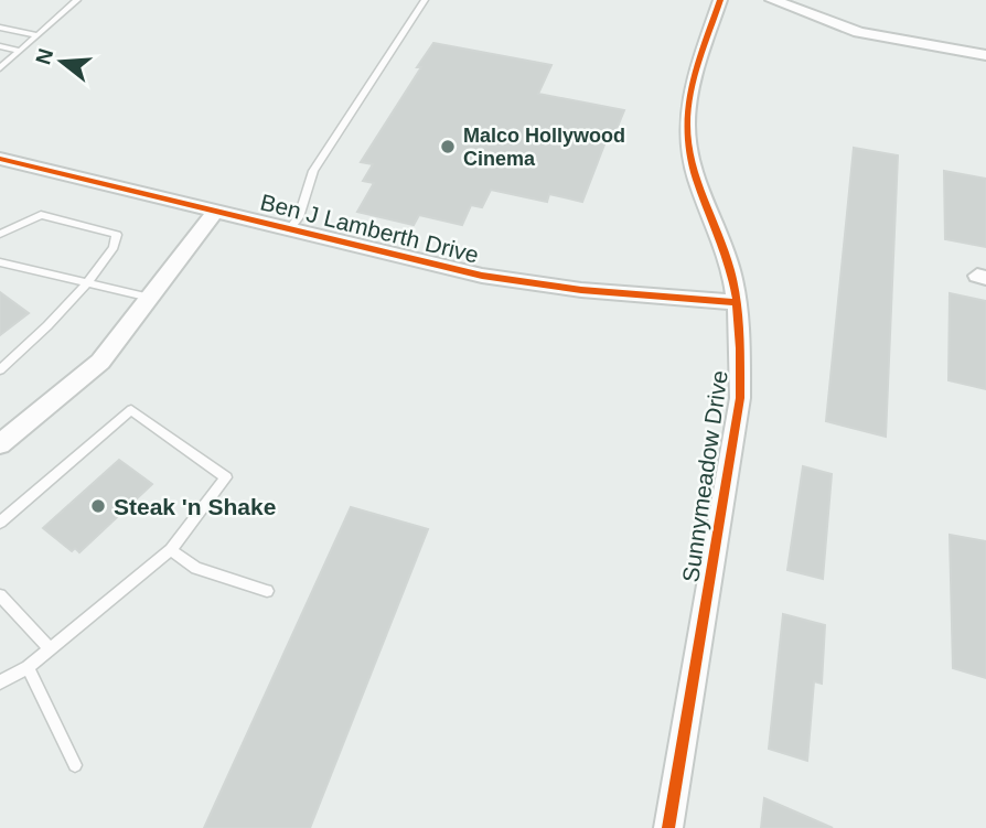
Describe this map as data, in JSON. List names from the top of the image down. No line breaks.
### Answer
{"streets":{"street":["Ben J Lamberth Drive","Sunnymeadow Drive"]},"crossings":[["Ben J Lamberth Drive","Sunnymeadow Drive"]],"places":["Malco Hollywood Cinema","Steak 'n Shake"],"north":"left"}
